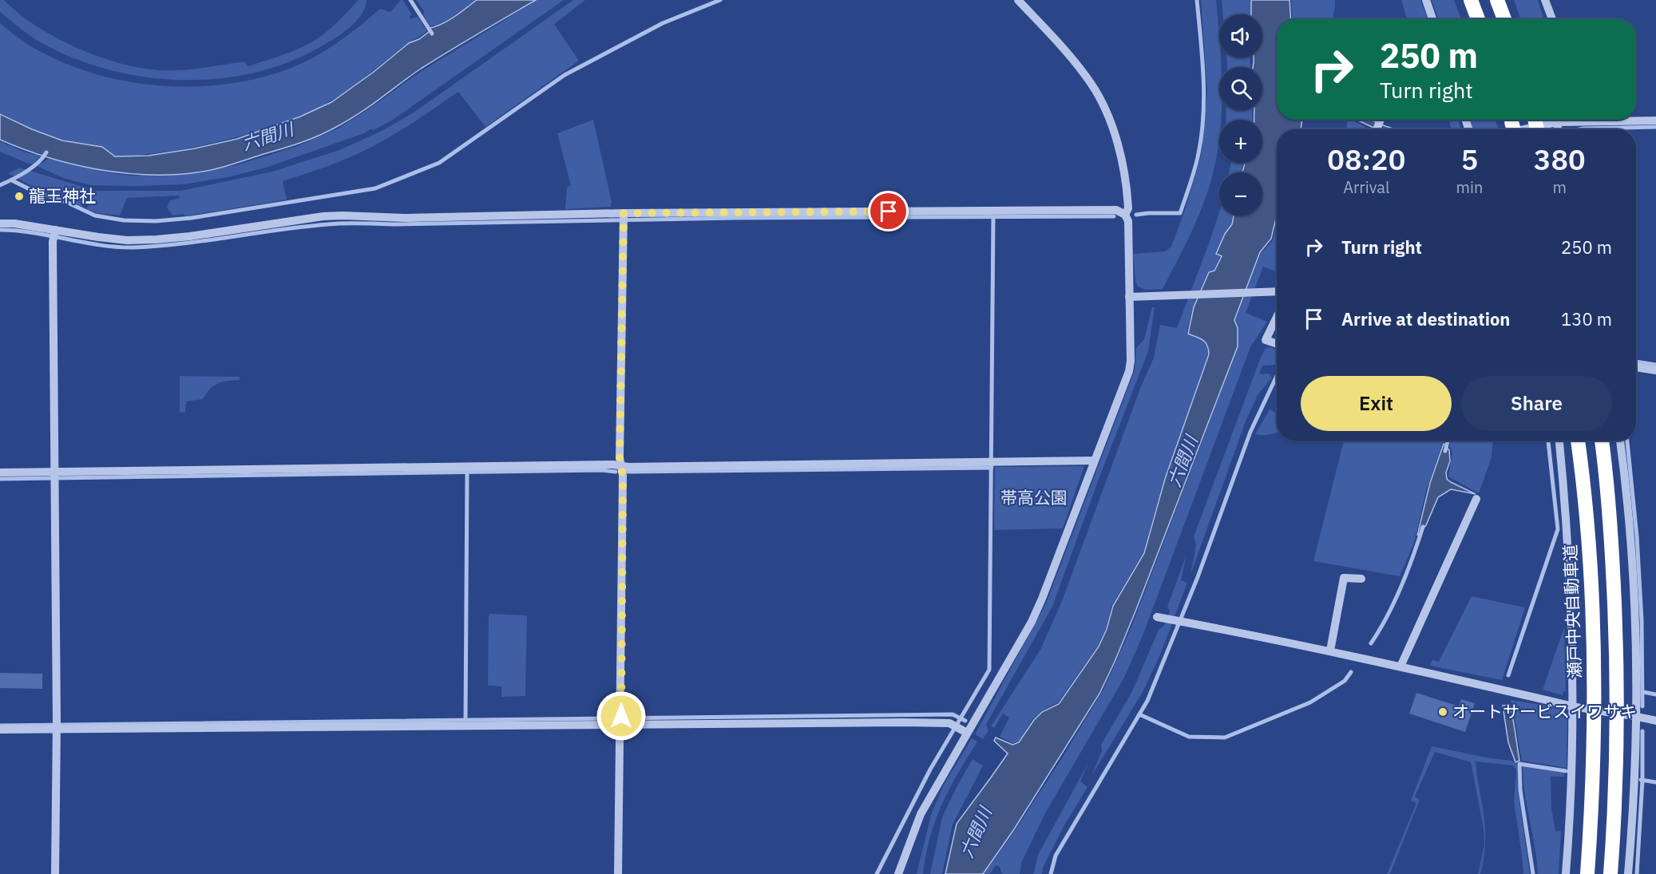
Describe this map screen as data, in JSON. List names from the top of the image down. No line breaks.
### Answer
{"streets":{"highway":["瀬戸中央自動車道"]},"water":["六間川"],"parks":["帯高公園"],"places":["龍王神社","オートサービスイワサキ"],"page":{"map_buttons":["+","−"],"turn":["250 m","Turn right"],"eta":["08:20","Arrival","5","min","380","m"],"list":[{"name":"Turn right","value":"250 m"},{"name":"Arrive at destination","value":"130 m"}],"buttons":["Exit","Share"]}}
